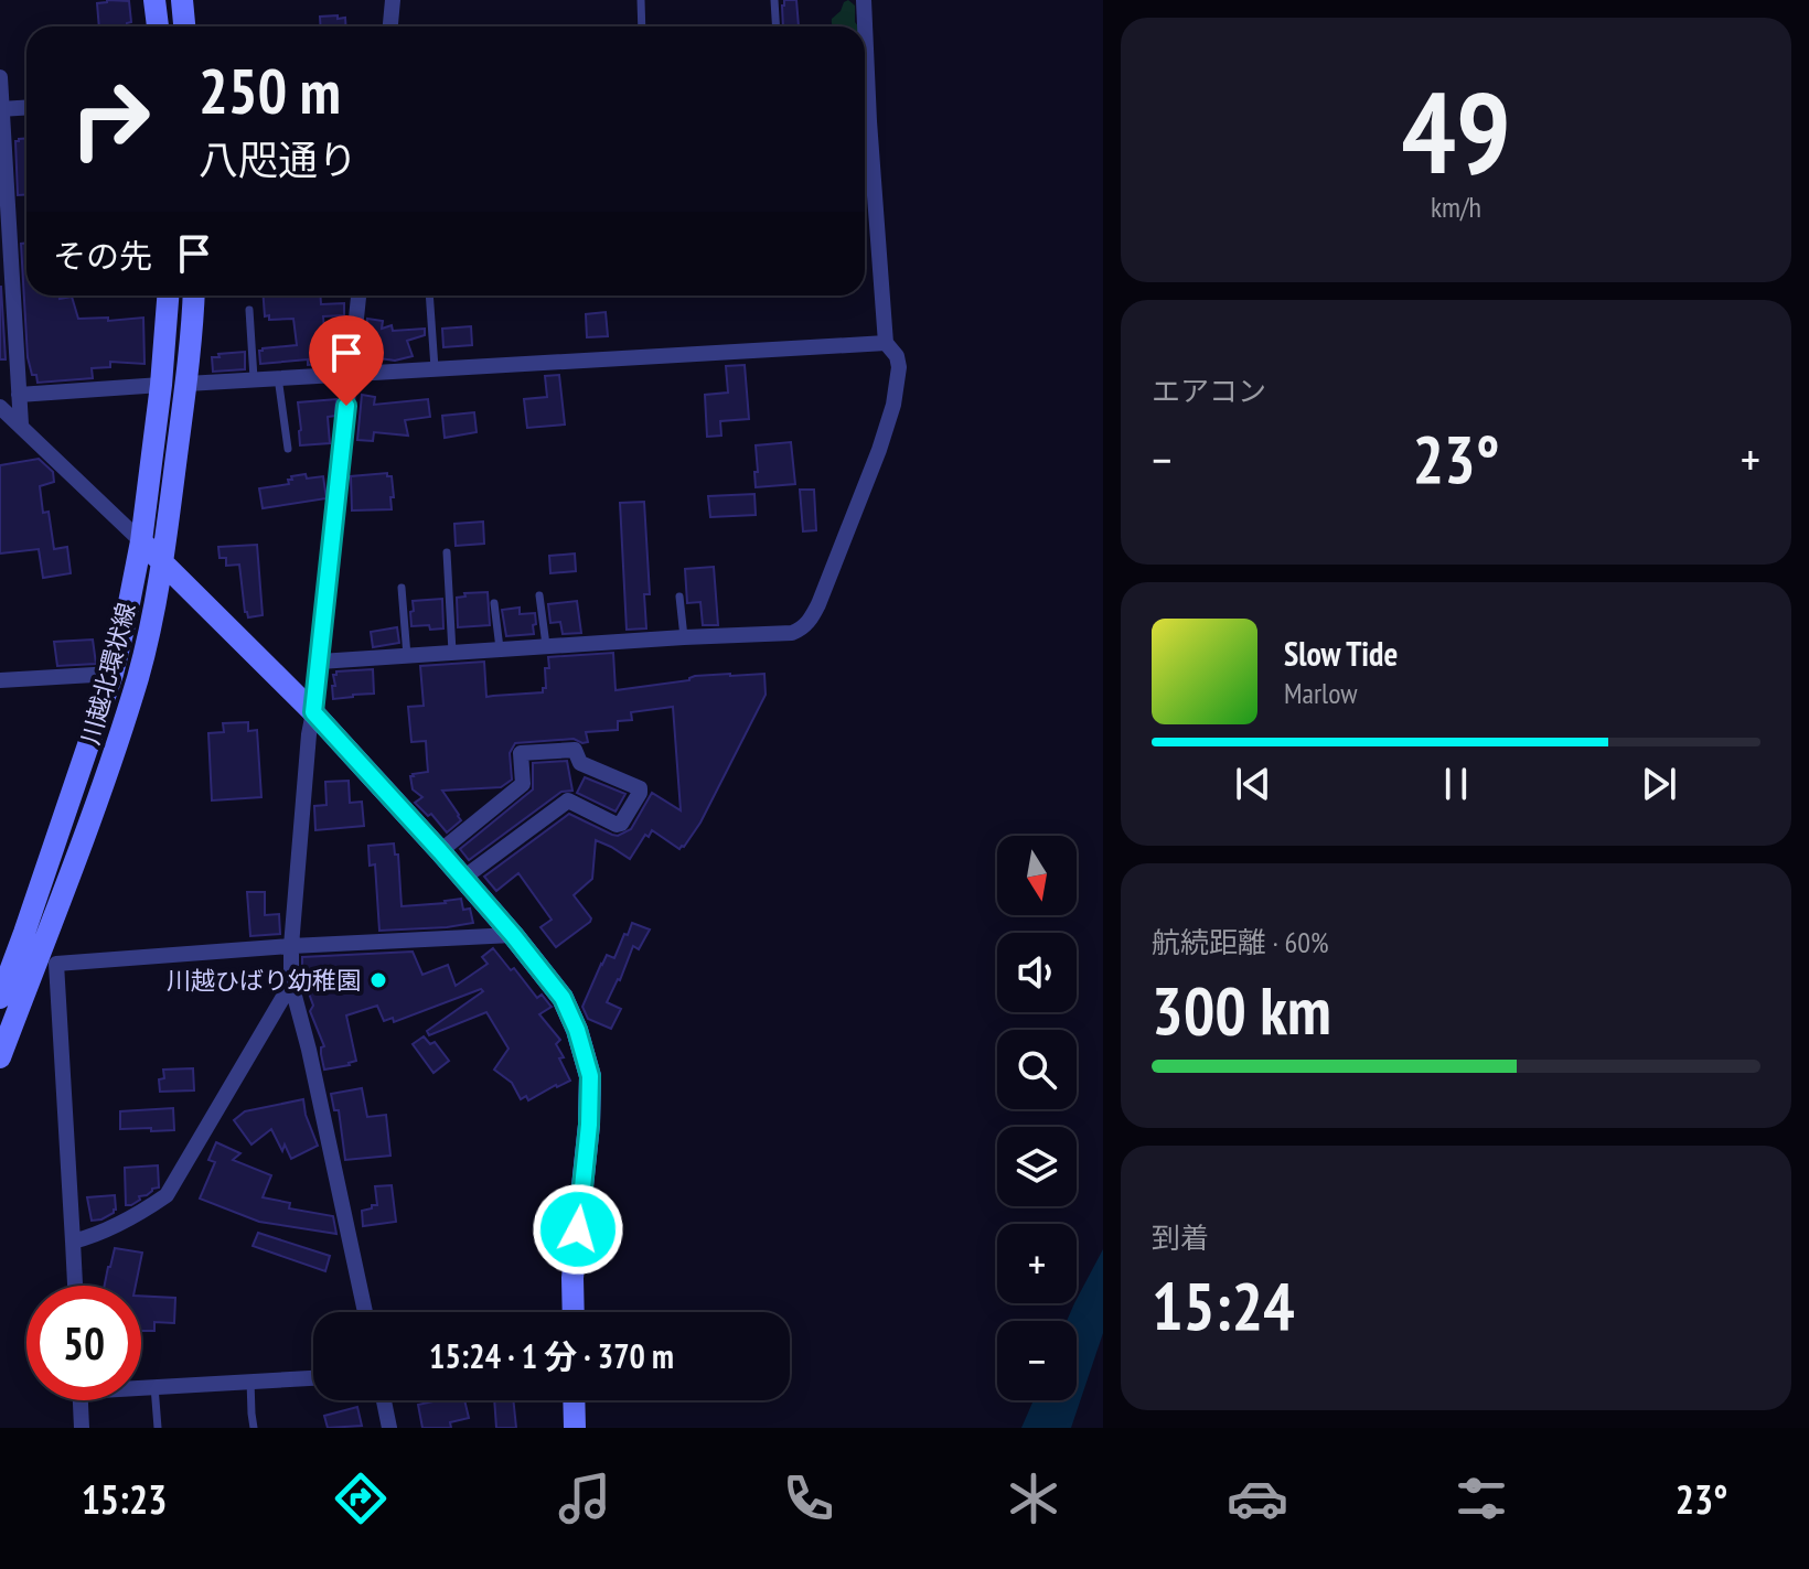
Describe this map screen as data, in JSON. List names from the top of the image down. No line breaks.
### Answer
{"streets":{"main road":["川越北環状線"]},"places":["川越ひばり幼稚園"],"north":"bottom","page":{"tile":[["49","km/h"],"エアコン",["航続距離 · 60%","300 km"],["到着","15:24"]],"turn":["250 m","八咫通り"],"then":"その先","heat":["−","23°","+"],"song":["Slow Tide","Marlow"],"map_buttons":["+","−"],"limit":"50","trip":"15:24 · 1 分 · 370 m","tabs":["15:23","23°"]}}
